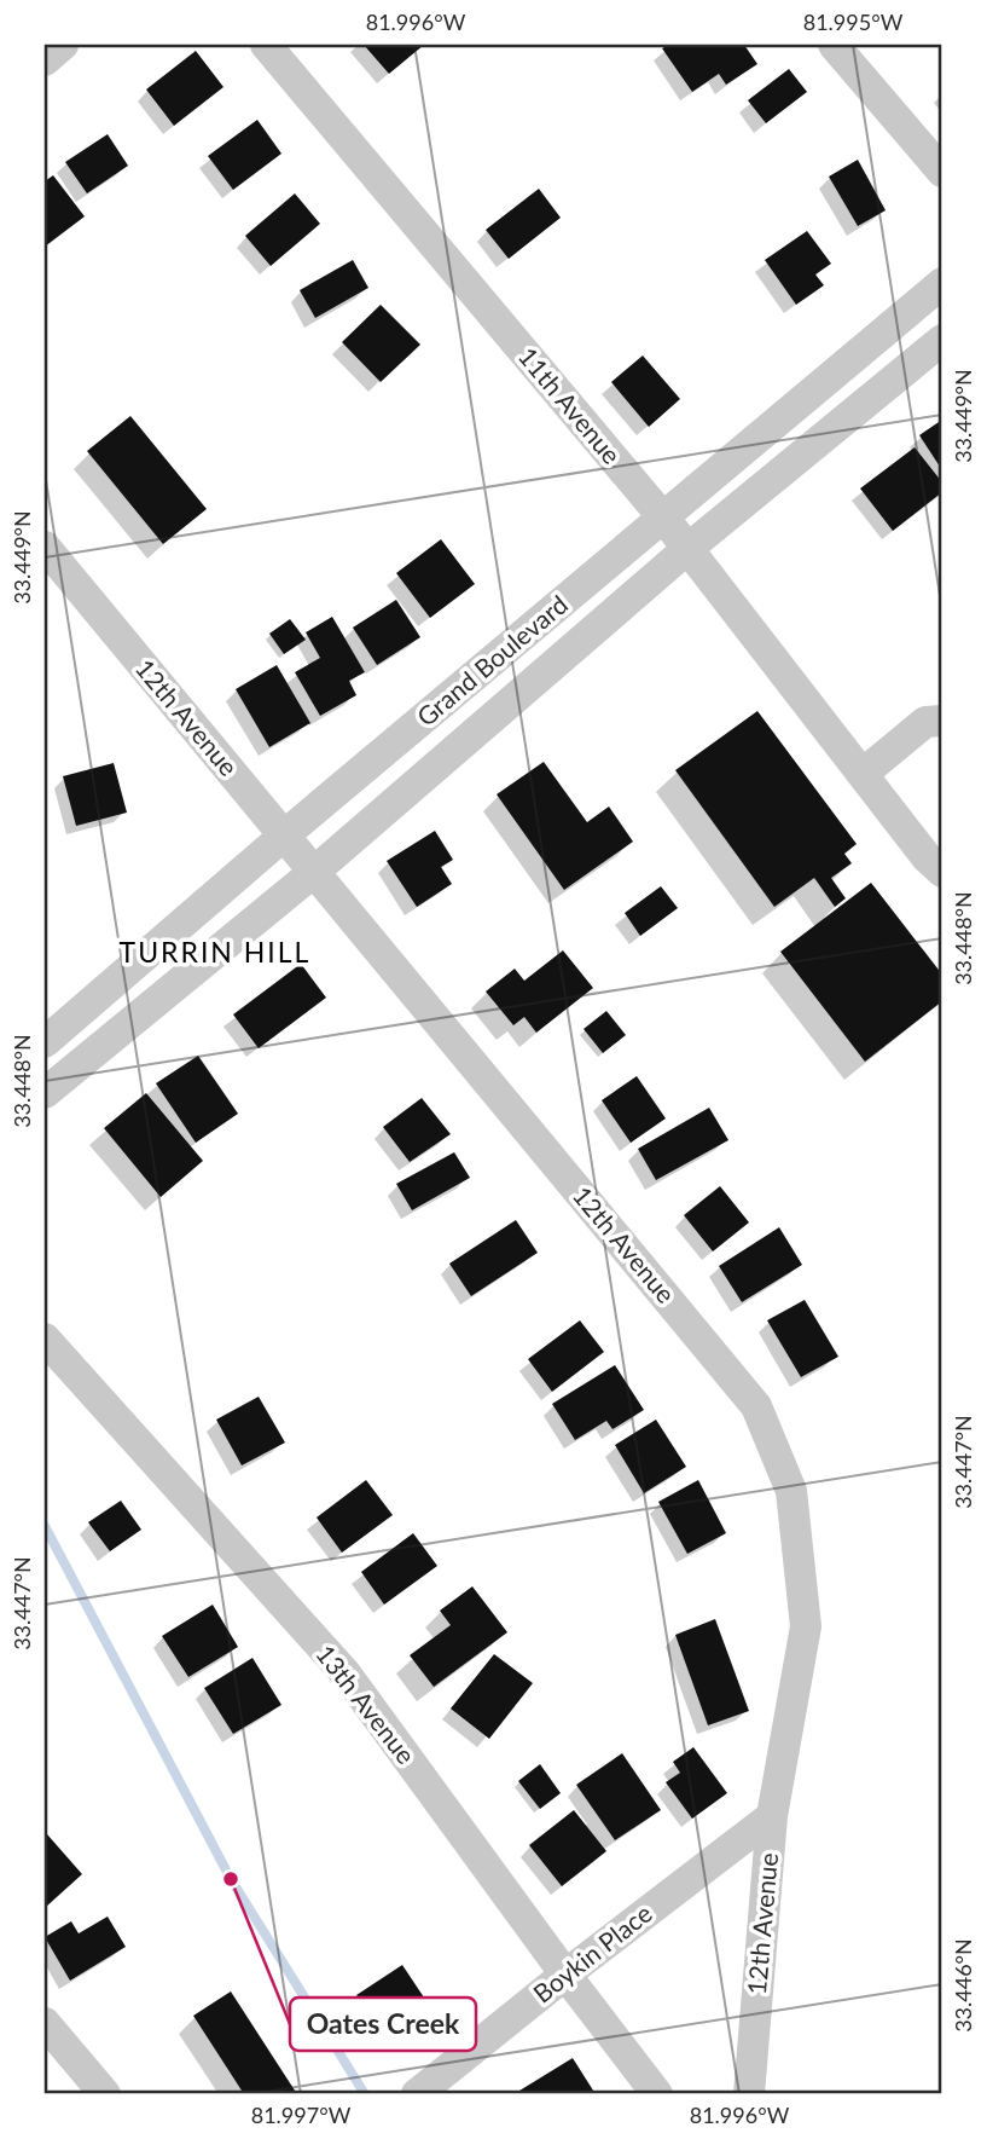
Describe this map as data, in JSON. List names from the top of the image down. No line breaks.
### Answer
{"streets":{"street":["11th Avenue","Grand Boulevard","12th Avenue","13th Avenue","Boykin Place"]},"crossings":[["11th Avenue","Grand Boulevard"],["Grand Boulevard","12th Avenue"],["12th Avenue","Boykin Place"],["13th Avenue","Boykin Place"]],"districts":["TURRIN HILL"],"places":["Oates Creek"],"coordinates":["81.996°W","81.995°W","33.449°N","33.448°N","33.447°N","33.446°N","81.997°W"]}
